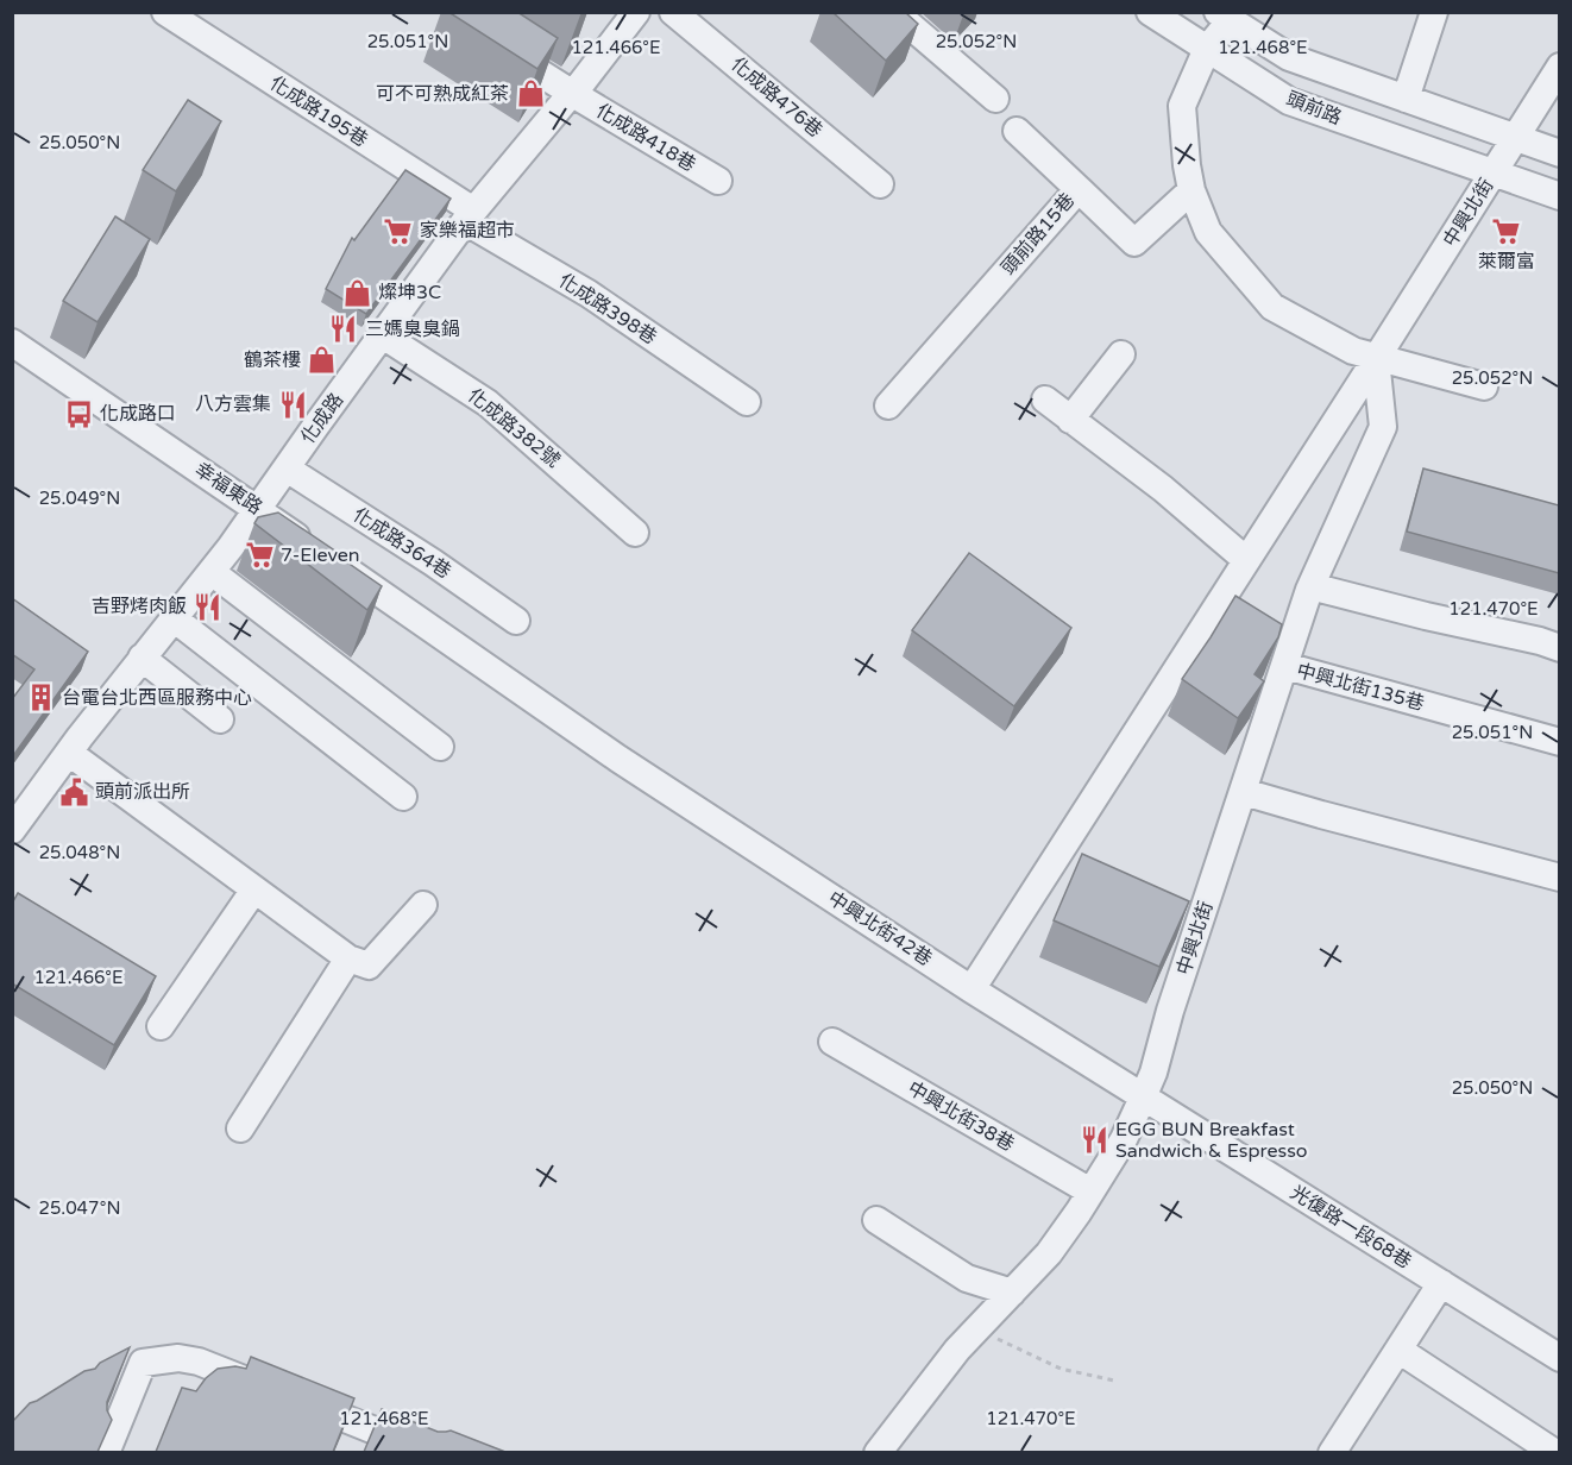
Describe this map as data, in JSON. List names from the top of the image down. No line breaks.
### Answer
{"streets":{"street":["化成路476巷","頭前路","化成路195巷","化成路418巷","中興北街","頭前路15巷","化成路398巷","化成路","化成路382號","幸福東路","化成路364巷","中興北街135巷","中興北街42巷","中興北街38巷","光復路一段68巷"]},"crossings":[["頭前路","中興北街"],["化成路195巷","化成路398巷"],["化成路195巷","化成路"],["化成路418巷","化成路"],["中興北街","中興北街135巷"],["中興北街","中興北街42巷"],["中興北街","中興北街38巷"],["中興北街","光復路一段68巷"],["化成路398巷","化成路"],["化成路","化成路382號"],["化成路","幸福東路"],["化成路","化成路364巷"],["幸福東路","中興北街42巷"],["中興北街42巷","光復路一段68巷"]],"places":{"shop":["可不可熟成紅茶","燦坤3C","鶴茶樓"],"supermarket":["家樂福超市","萊爾富","7-Eleven"],"restaurant":["三媽臭臭鍋","八方雲集","吉野烤肉飯","EGG BUN Breakfast Sandwich & Espresso"],"bus stop":["化成路口"],"building":["台電台北西區服務中心"],"public building":["頭前派出所"]},"coordinates":["25.052°N","25.051°N","121.466°E","121.468°E","25.050°N","25.049°N","121.470°E","25.048°N","25.047°N"]}
